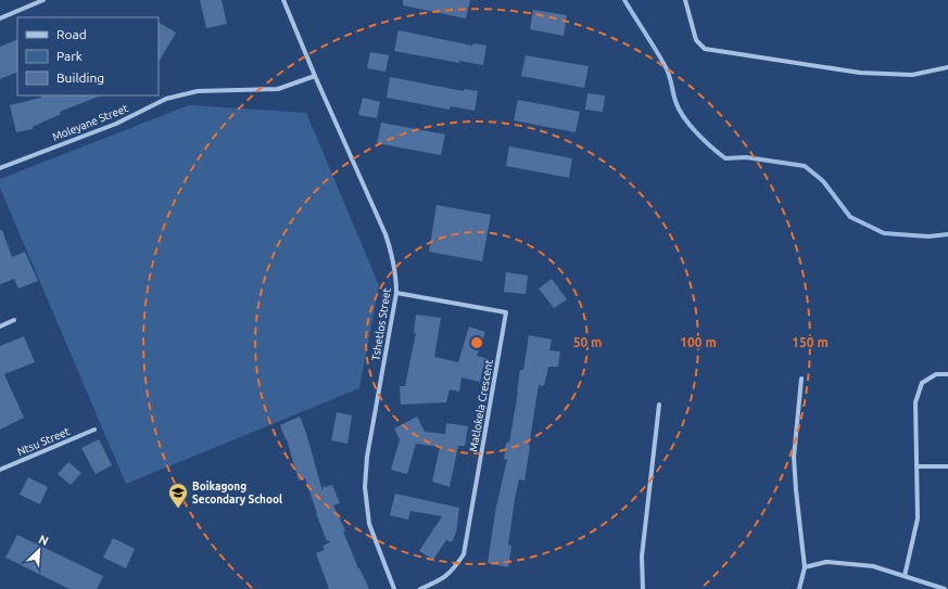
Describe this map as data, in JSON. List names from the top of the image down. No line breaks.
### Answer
{"streets":{"street":["Moleyane Street","Tshetlos Street","Matlokela Crescent","Ntsu Street"]},"crossings":[["Moleyane Street","Tshetlos Street"],["Tshetlos Street","Matlokela Crescent"]],"places":{"school or university":["Boikagong Secondary School"]},"legend":["Road","Park","Building"],"north":"top right","rings":["50 m","100 m","150 m"]}
